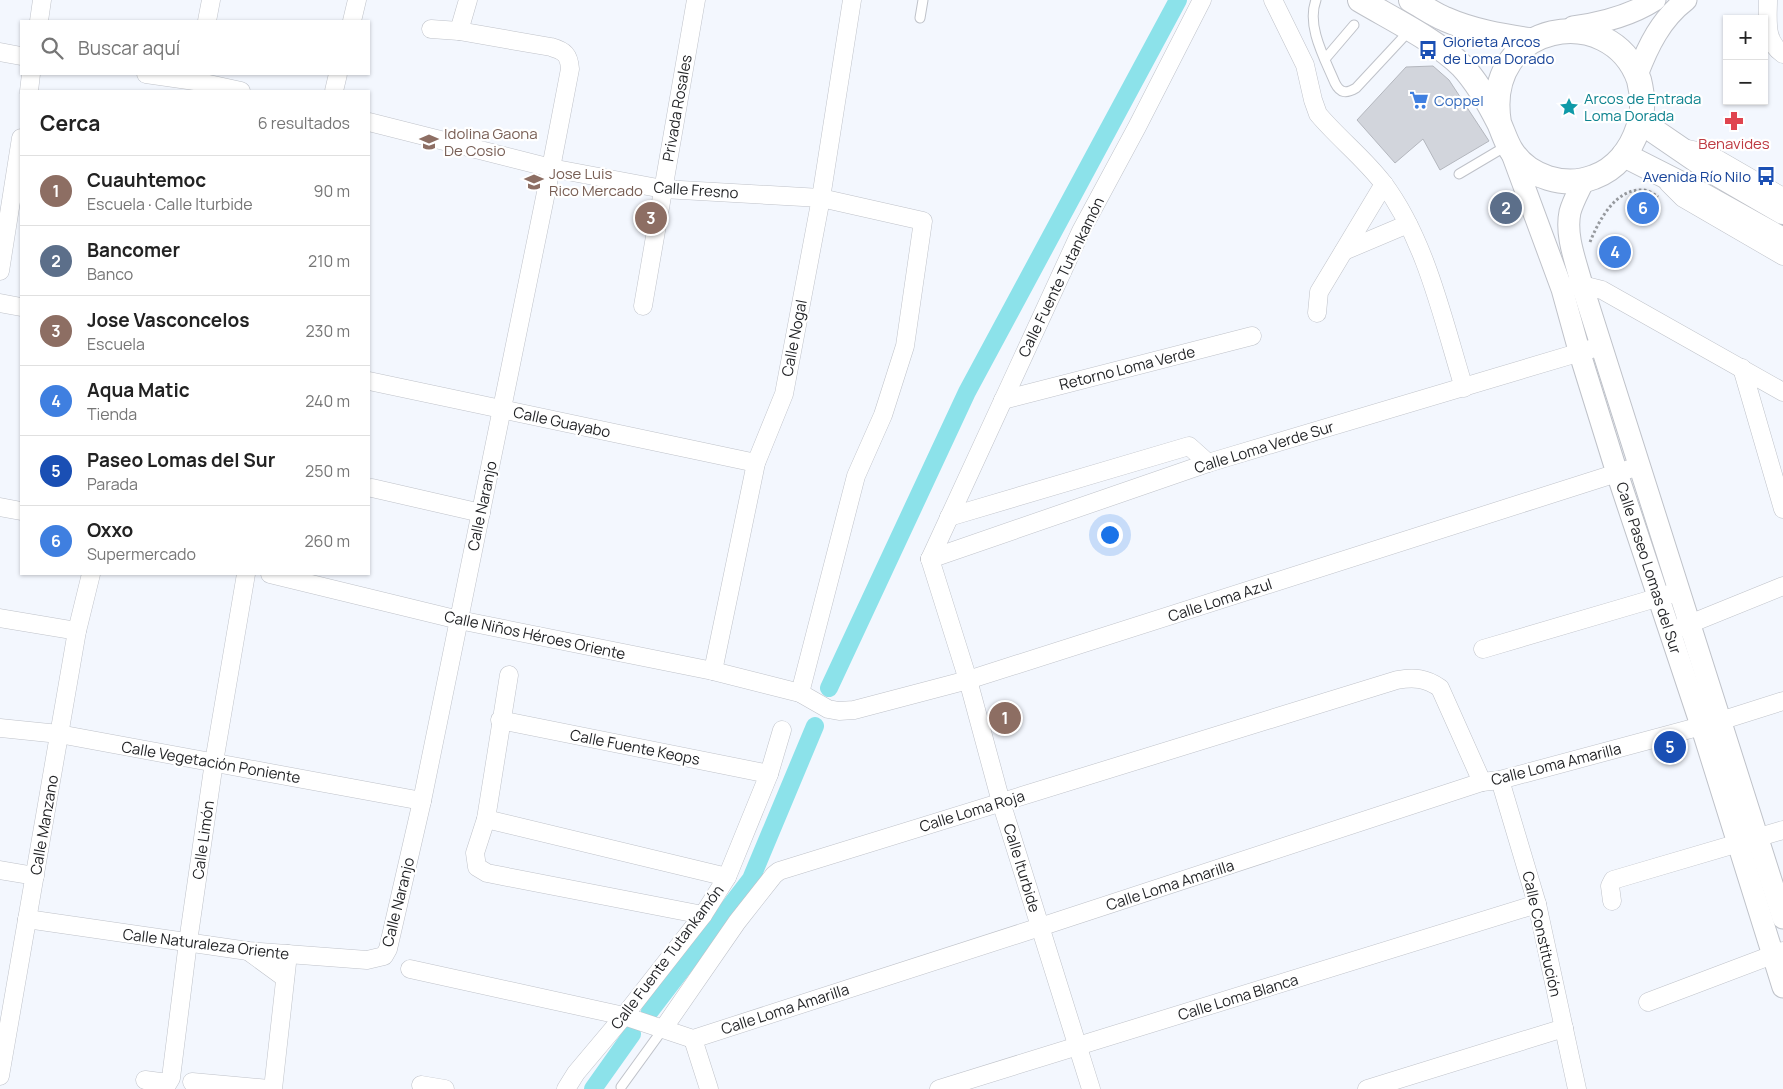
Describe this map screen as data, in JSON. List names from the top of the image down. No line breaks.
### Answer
{"streets":{"street":["Privada Rosales","Calle Fresno","Calle Fuente Tutankamón","Calle Nogal","Retorno Loma Verde","Calle Guayabo","Calle Loma Verde Sur","Calle Naranjo","Calle Paseo Lomas del Sur","Calle Loma Azul","Calle Niños Héroes Oriente","Calle Fuente Keops","Calle Vegetación Poniente","Calle Loma Amarilla","Calle Loma Roja","Calle Manzano","Calle Limón","Calle Iturbide","Calle Constitución","Calle Naturaleza Oriente","Calle Loma Blanca"]},"crossings":[["Privada Rosales","Calle Fresno"],["Calle Fresno","Calle Nogal"],["Calle Fresno","Calle Naranjo"],["Calle Fresno","Calle Loma Azul"],["Calle Fresno","Calle Niños Héroes Oriente"],["Calle Fuente Tutankamón","Retorno Loma Verde"],["Calle Fuente Tutankamón","Calle Loma Verde Sur"],["Calle Fuente Tutankamón","Calle Fuente Keops"],["Calle Fuente Tutankamón","Calle Iturbide"],["Calle Nogal","Calle Guayabo"],["Calle Nogal","Calle Niños Héroes Oriente"],["Calle Guayabo","Calle Naranjo"],["Calle Loma Verde Sur","Calle Paseo Lomas del Sur"],["Calle Loma Verde Sur","Calle Iturbide"],["Calle Naranjo","Calle Niños Héroes Oriente"],["Calle Naranjo","Calle Vegetación Poniente"],["Calle Naranjo","Calle Naturaleza Oriente"],["Calle Paseo Lomas del Sur","Calle Loma Azul"],["Calle Paseo Lomas del Sur","Calle Loma Amarilla"],["Calle Loma Azul","Calle Niños Héroes Oriente"],["Calle Loma Azul","Calle Iturbide"],["Calle Vegetación Poniente","Calle Manzano"],["Calle Vegetación Poniente","Calle Limón"],["Calle Loma Amarilla","Calle Loma Roja"],["Calle Loma Amarilla","Calle Iturbide"],["Calle Loma Amarilla","Calle Constitución"],["Calle Loma Roja","Calle Iturbide"],["Calle Manzano","Calle Naturaleza Oriente"],["Calle Limón","Calle Naturaleza Oriente"],["Calle Iturbide","Calle Loma Blanca"],["Calle Constitución","Calle Loma Blanca"]],"places":{"bus stop":["Glorieta Arcos de Loma Dorado","Avenida Río Nilo"],"supermarket":["Coppel"],"place":["Arcos de Entrada Loma Dorada"],"pharmacy":["Benavides"],"school or university":["Idolina Gaona De Cosio","Jose Luis Rico Mercado"]},"page":{"map_buttons":["+","−"],"search":"Buscar aquí","heading":["Cerca","6 resultados"],"list":[{"mark":"1","name":"Cuauhtemoc","note":"Escuela · Calle Iturbide","value":"90 m"},{"mark":"2","name":"Bancomer","note":"Banco","value":"210 m"},{"mark":"3","name":"Jose Vasconcelos","note":"Escuela","value":"230 m"},{"mark":"4","name":"Aqua Matic","note":"Tienda","value":"240 m"},{"mark":"5","name":"Paseo Lomas del Sur","note":"Parada","value":"250 m"},{"mark":"6","name":"Oxxo","note":"Supermercado","value":"260 m"}],"pins":["2","6","3","4","1","5"]}}
